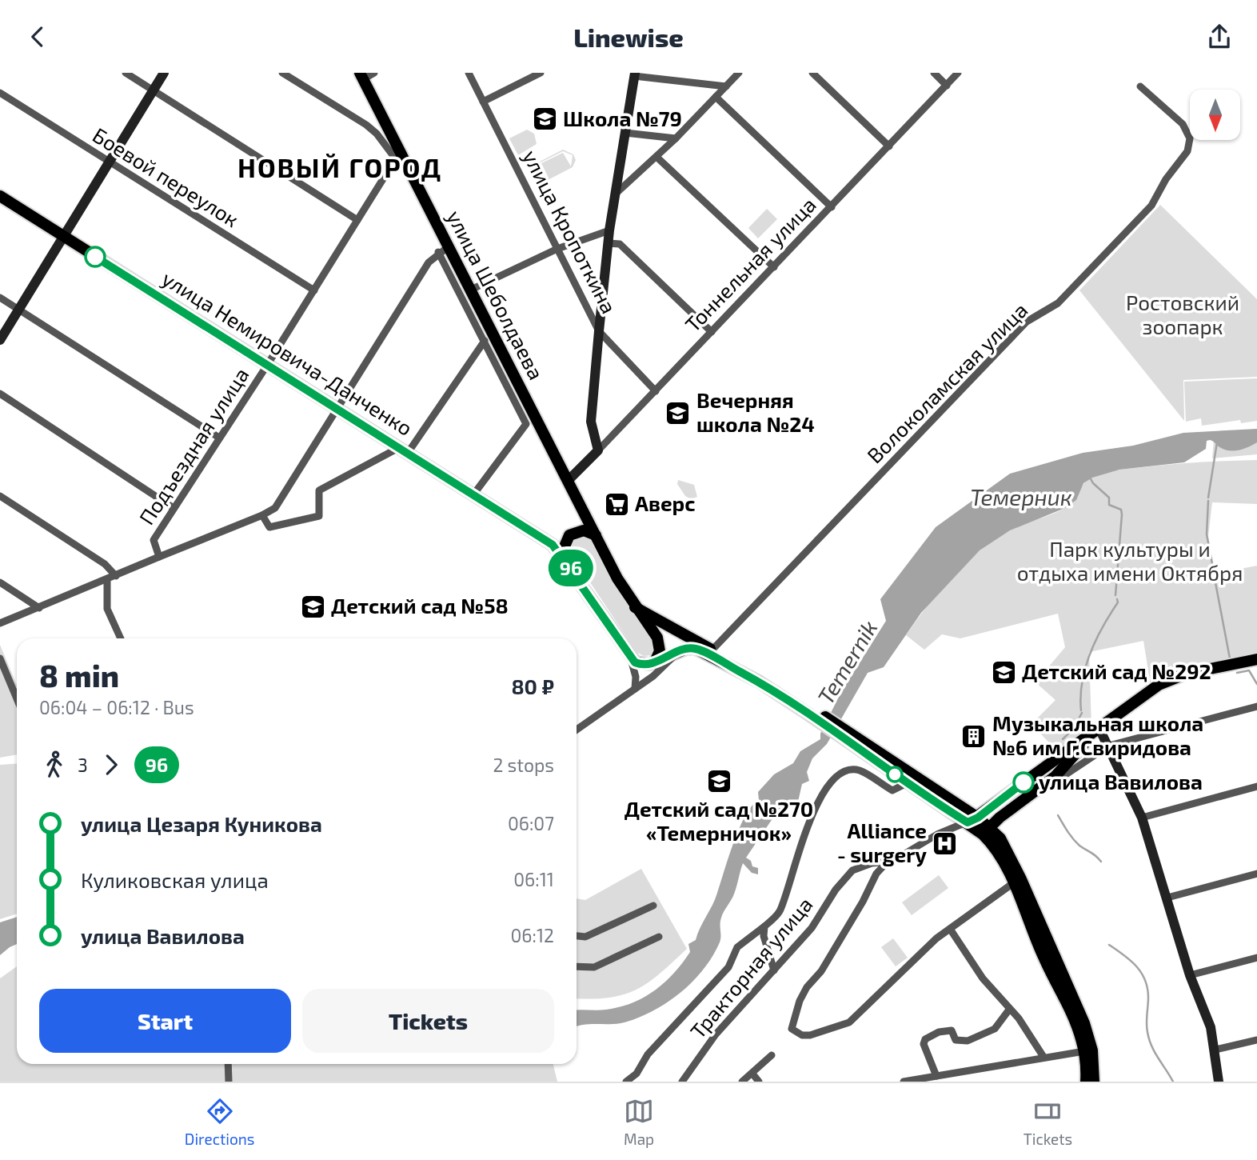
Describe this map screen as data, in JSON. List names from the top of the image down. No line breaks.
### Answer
{"streets":{"main road":["улица Шеболдаева","улица Немировича-Данченко"],"street":["Боевой переулок","улица Кропоткина","Тоннельная улица","Волоколамская улица","Подъездная улица","Тракторная улица"]},"crossings":[["Боевой переулок","Подъездная улица"],["улица Кропоткина","Тоннельная улица"],["Тоннельная улица","улица Шеболдаева"],["улица Шеболдаева","Подъездная улица"],["улица Немировича-Данченко","Подъездная улица"]],"districts":["НОВЫЙ ГОРОД"],"water":["Темерник","Temernik"],"parks":["Ростовский зоопарк","Парк культуры и отдыха имени Октября"],"places":{"school or university":["Школа №79","Вечерняя школа №24","Детский сад №58","Детский сад №292","Детский сад №270 «Темерничок»"],"supermarket":["Аверс"],"building":["Музыкальная школа №6 им Г.Свиридова"],"other":["улица Вавилова"],"hospital":["Alliance - surgery"]},"lines":["bus line 96"],"north":"bottom","page":{"header":"Linewise","on_map":"96","heading":["8 min","06:04 – 06:12 · Bus","80 ₽"],"legs":["3","96","2 stops"],"list":[{"name":"улица Цезаря Куникова","value":"06:07"},{"name":"Куликовская улица","value":"06:11"},{"name":"улица Вавилова","value":"06:12"}],"buttons":["Start","Tickets"],"tabs":["Directions","Map","Tickets"]}}
